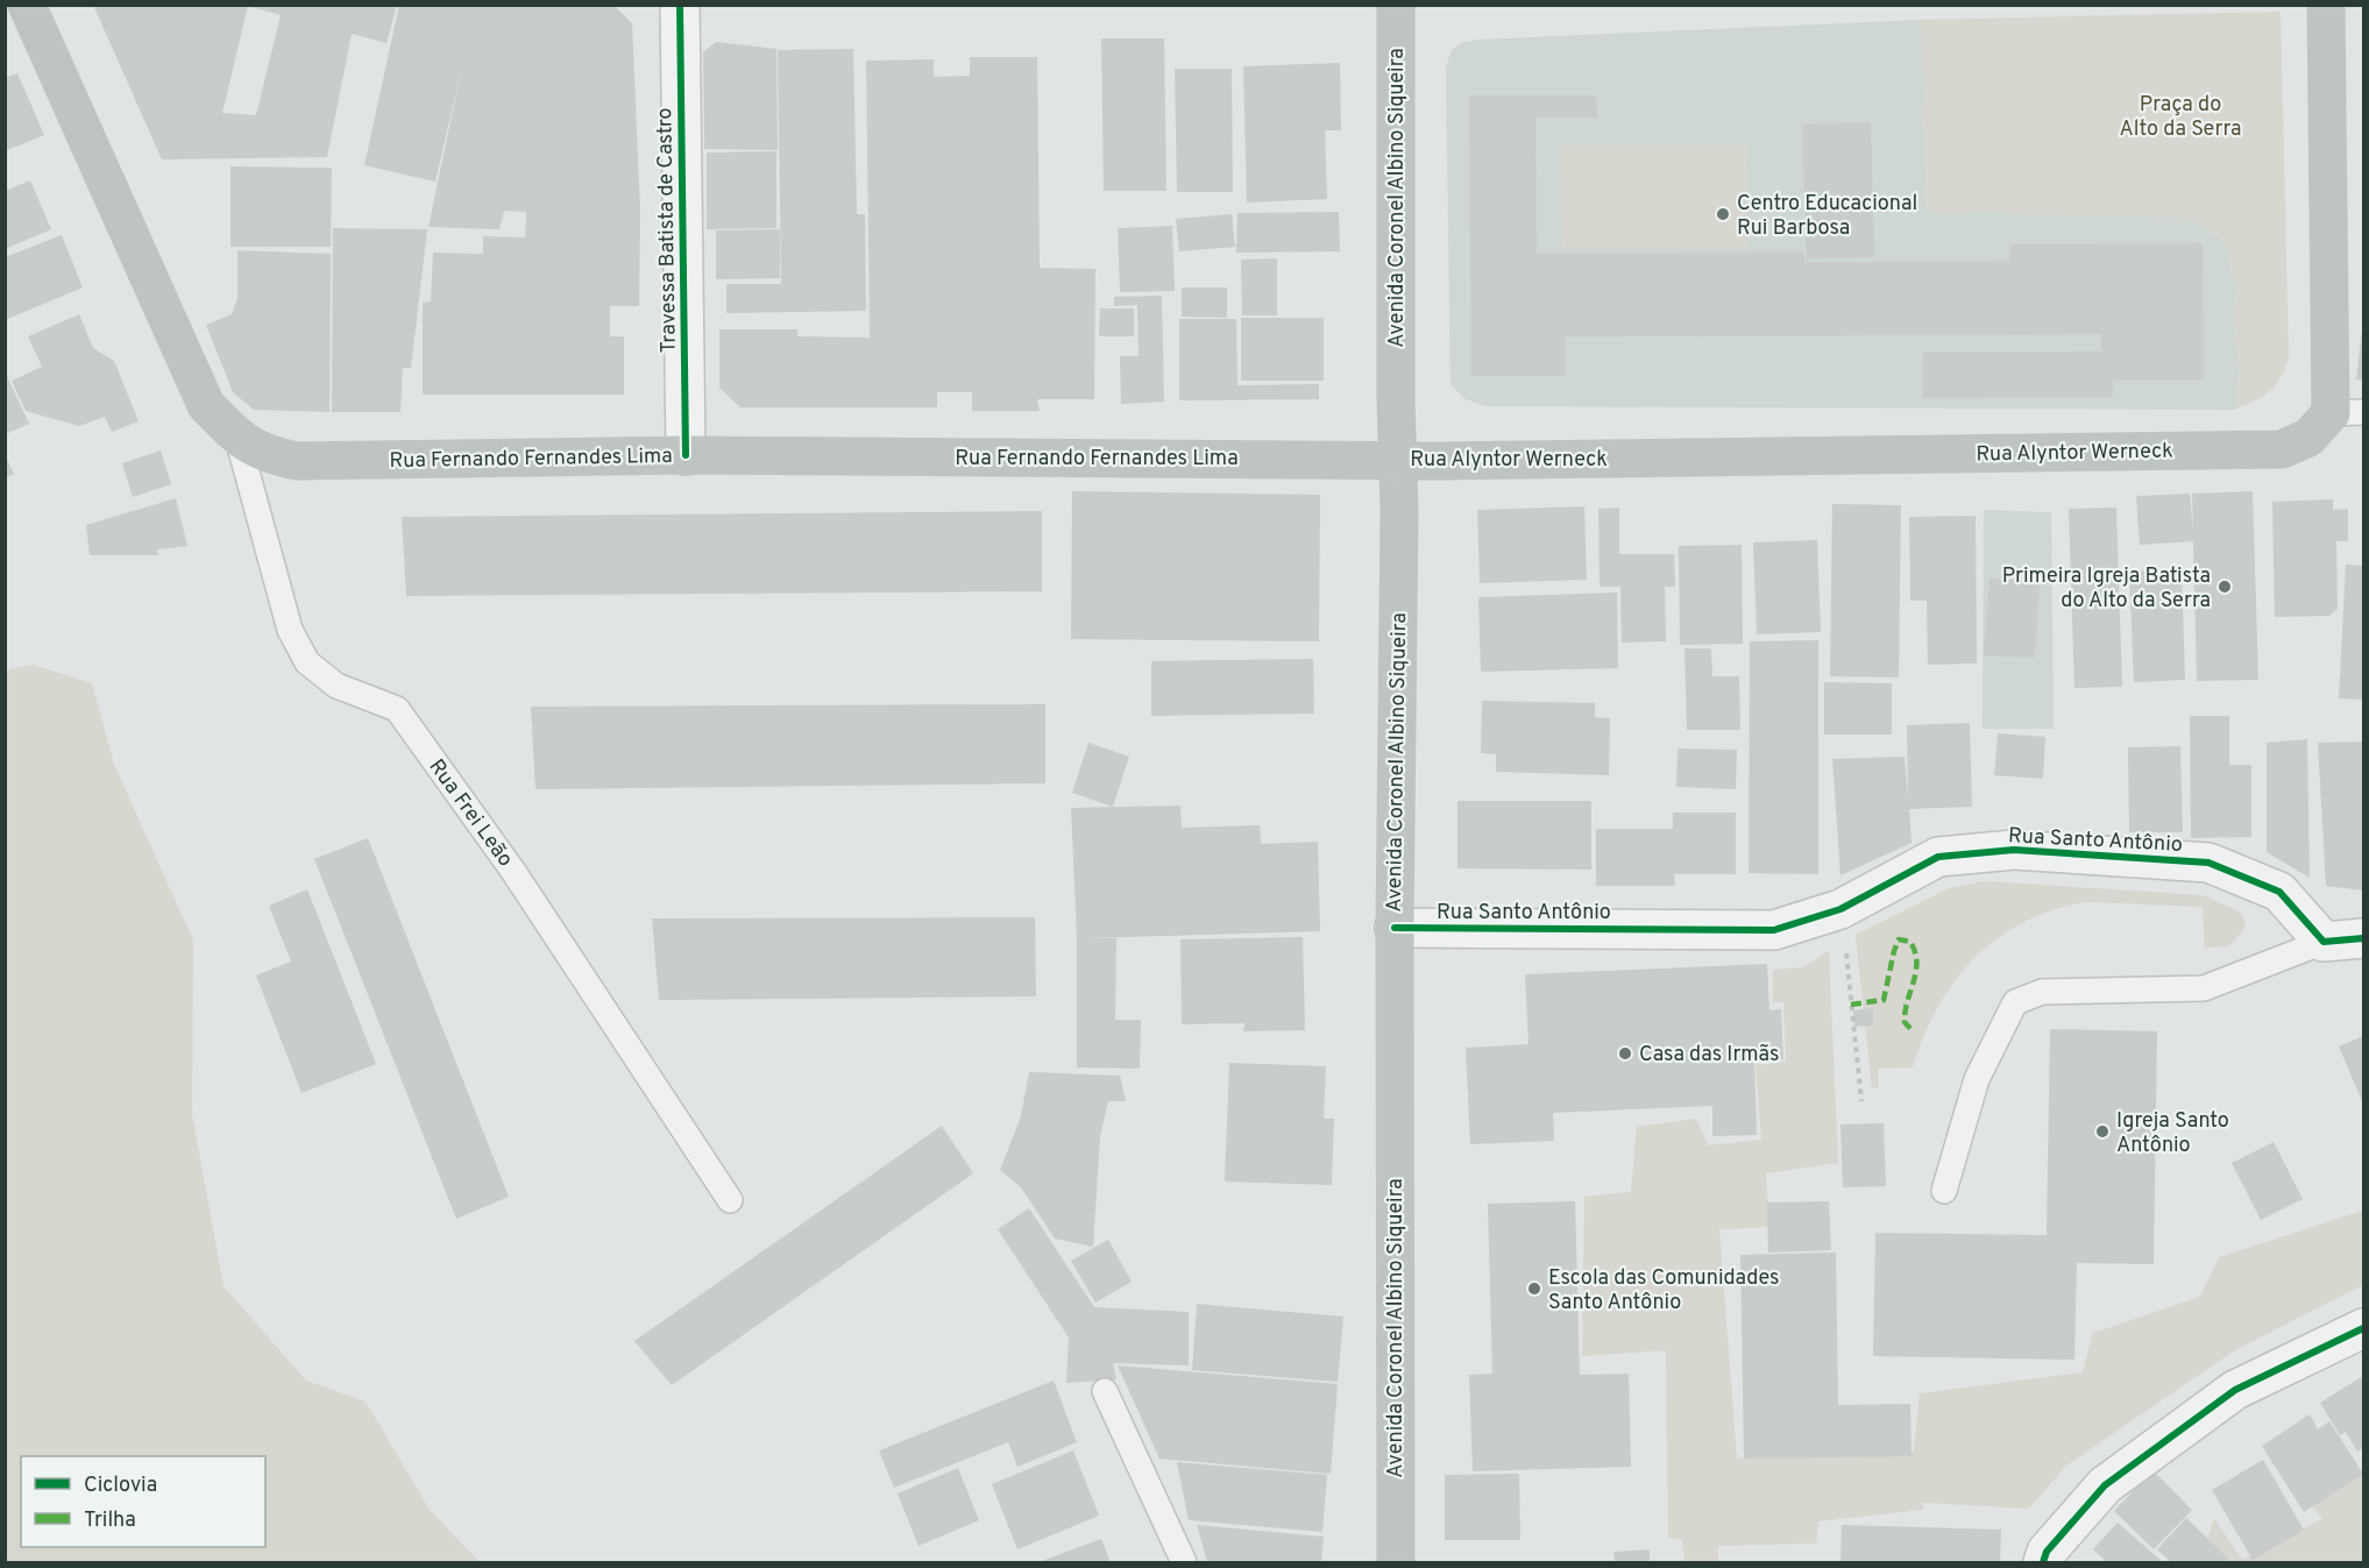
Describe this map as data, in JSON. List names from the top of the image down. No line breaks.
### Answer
{"streets":{"main road":["Avenida Coronel Albino Siqueira","Rua Alyntor Werneck","Rua Fernando Fernandes Lima"],"street":["Travessa Batista de Castro","Rua Santo Antônio"],"lane":["Rua Frei Leão"]},"crossings":[["Avenida Coronel Albino Siqueira","Rua Alyntor Werneck"],["Avenida Coronel Albino Siqueira","Rua Fernando Fernandes Lima"],["Avenida Coronel Albino Siqueira","Rua Santo Antônio"],["Travessa Batista de Castro","Rua Fernando Fernandes Lima"],["Rua Alyntor Werneck","Rua Fernando Fernandes Lima"],["Rua Fernando Fernandes Lima","Rua Frei Leão"]],"parks":["Praça do Alto da Serra"],"places":["Centro Educacional Rui Barbosa","Primeira Igreja Batista do Alto da Serra","Casa das Irmãs","Igreja Santo Antônio","Escola das Comunidades Santo Antônio"],"legend":["Ciclovia","Trilha"]}
